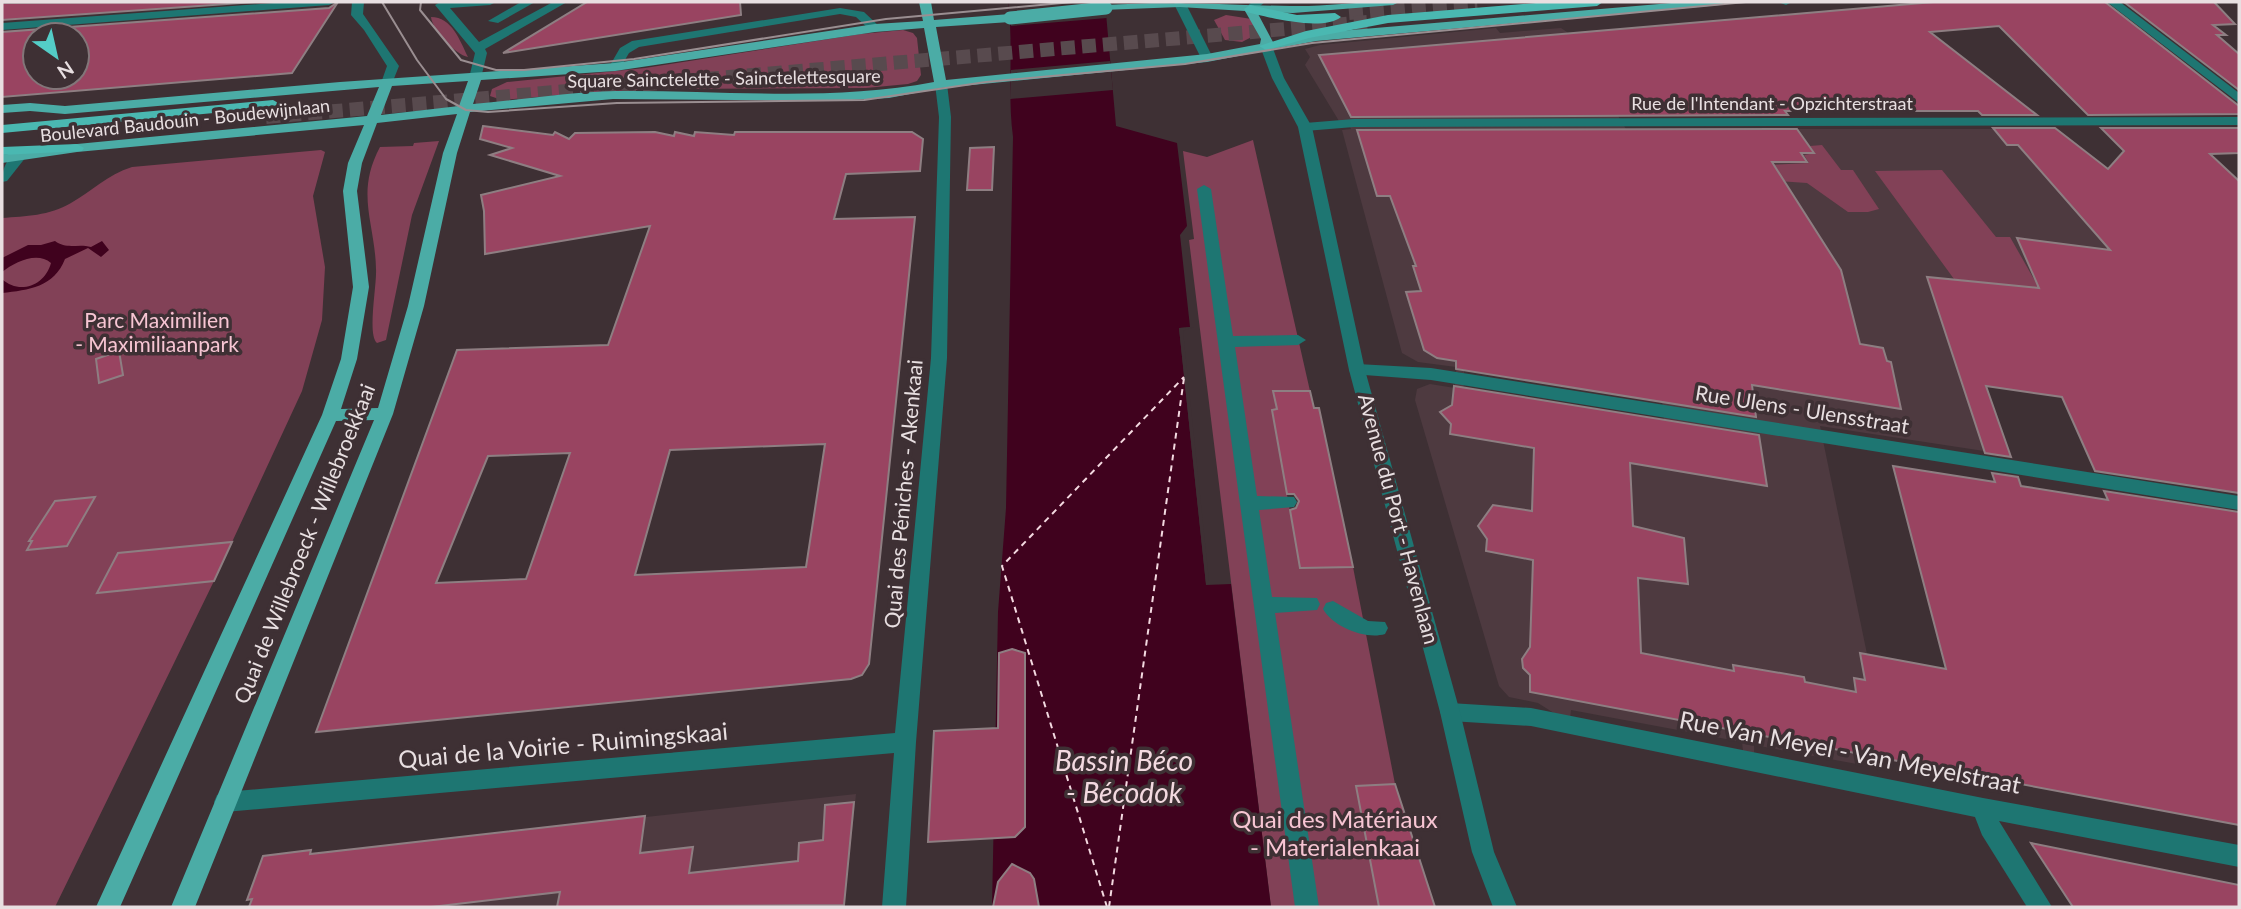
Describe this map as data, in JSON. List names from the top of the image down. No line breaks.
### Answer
{"streets":{"main road":["Square Sainctelette - Sainctelettesquare","Boulevard Baudouin - Boudewijnlaan","Quai de Willebroeck - Willebroekkaai"],"street":["Rue de l'Intendant - Opzichterstraat","Rue Ulens - Ulensstraat","Quai des Péniches - Akenkaai","Avenue du Port - Havenlaan","Quai de la Voirie - Ruimingskaai","Rue Van Meyel - Van Meyelstraat"]},"crossings":[["Square Sainctelette - Sainctelettesquare","Boulevard Baudouin - Boudewijnlaan"],["Square Sainctelette - Sainctelettesquare","Quai des Péniches - Akenkaai"],["Square Sainctelette - Sainctelettesquare","Avenue du Port - Havenlaan"],["Square Sainctelette - Sainctelettesquare","Quai de Willebroeck - Willebroekkaai"],["Rue de l'Intendant - Opzichterstraat","Avenue du Port - Havenlaan"],["Boulevard Baudouin - Boudewijnlaan","Quai de Willebroeck - Willebroekkaai"],["Rue Ulens - Ulensstraat","Avenue du Port - Havenlaan"],["Quai des Péniches - Akenkaai","Quai de la Voirie - Ruimingskaai"],["Avenue du Port - Havenlaan","Rue Van Meyel - Van Meyelstraat"],["Quai de Willebroeck - Willebroekkaai","Quai de la Voirie - Ruimingskaai"]],"water":["Bassin Béco - Bécodok"],"parks":["Parc Maximilien - Maximiliaanpark","Quai des Matériaux - Materialenkaai"],"north":"bottom right"}
